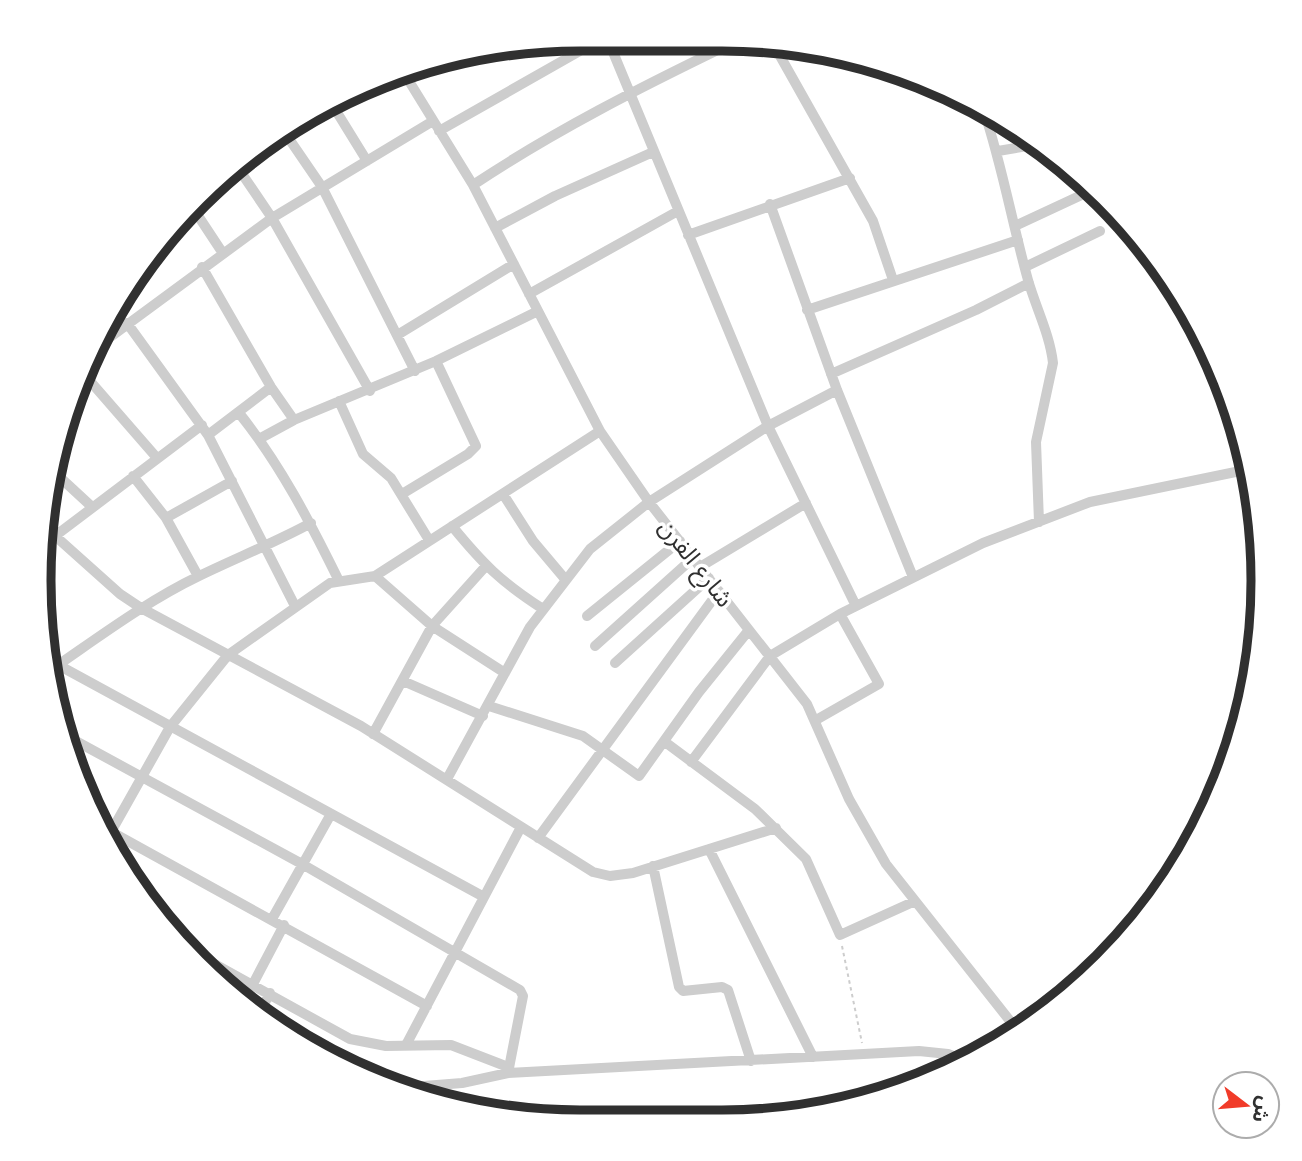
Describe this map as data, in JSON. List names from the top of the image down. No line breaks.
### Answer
{"streets":{"street":["شارع الفرن"]},"north":"right"}
